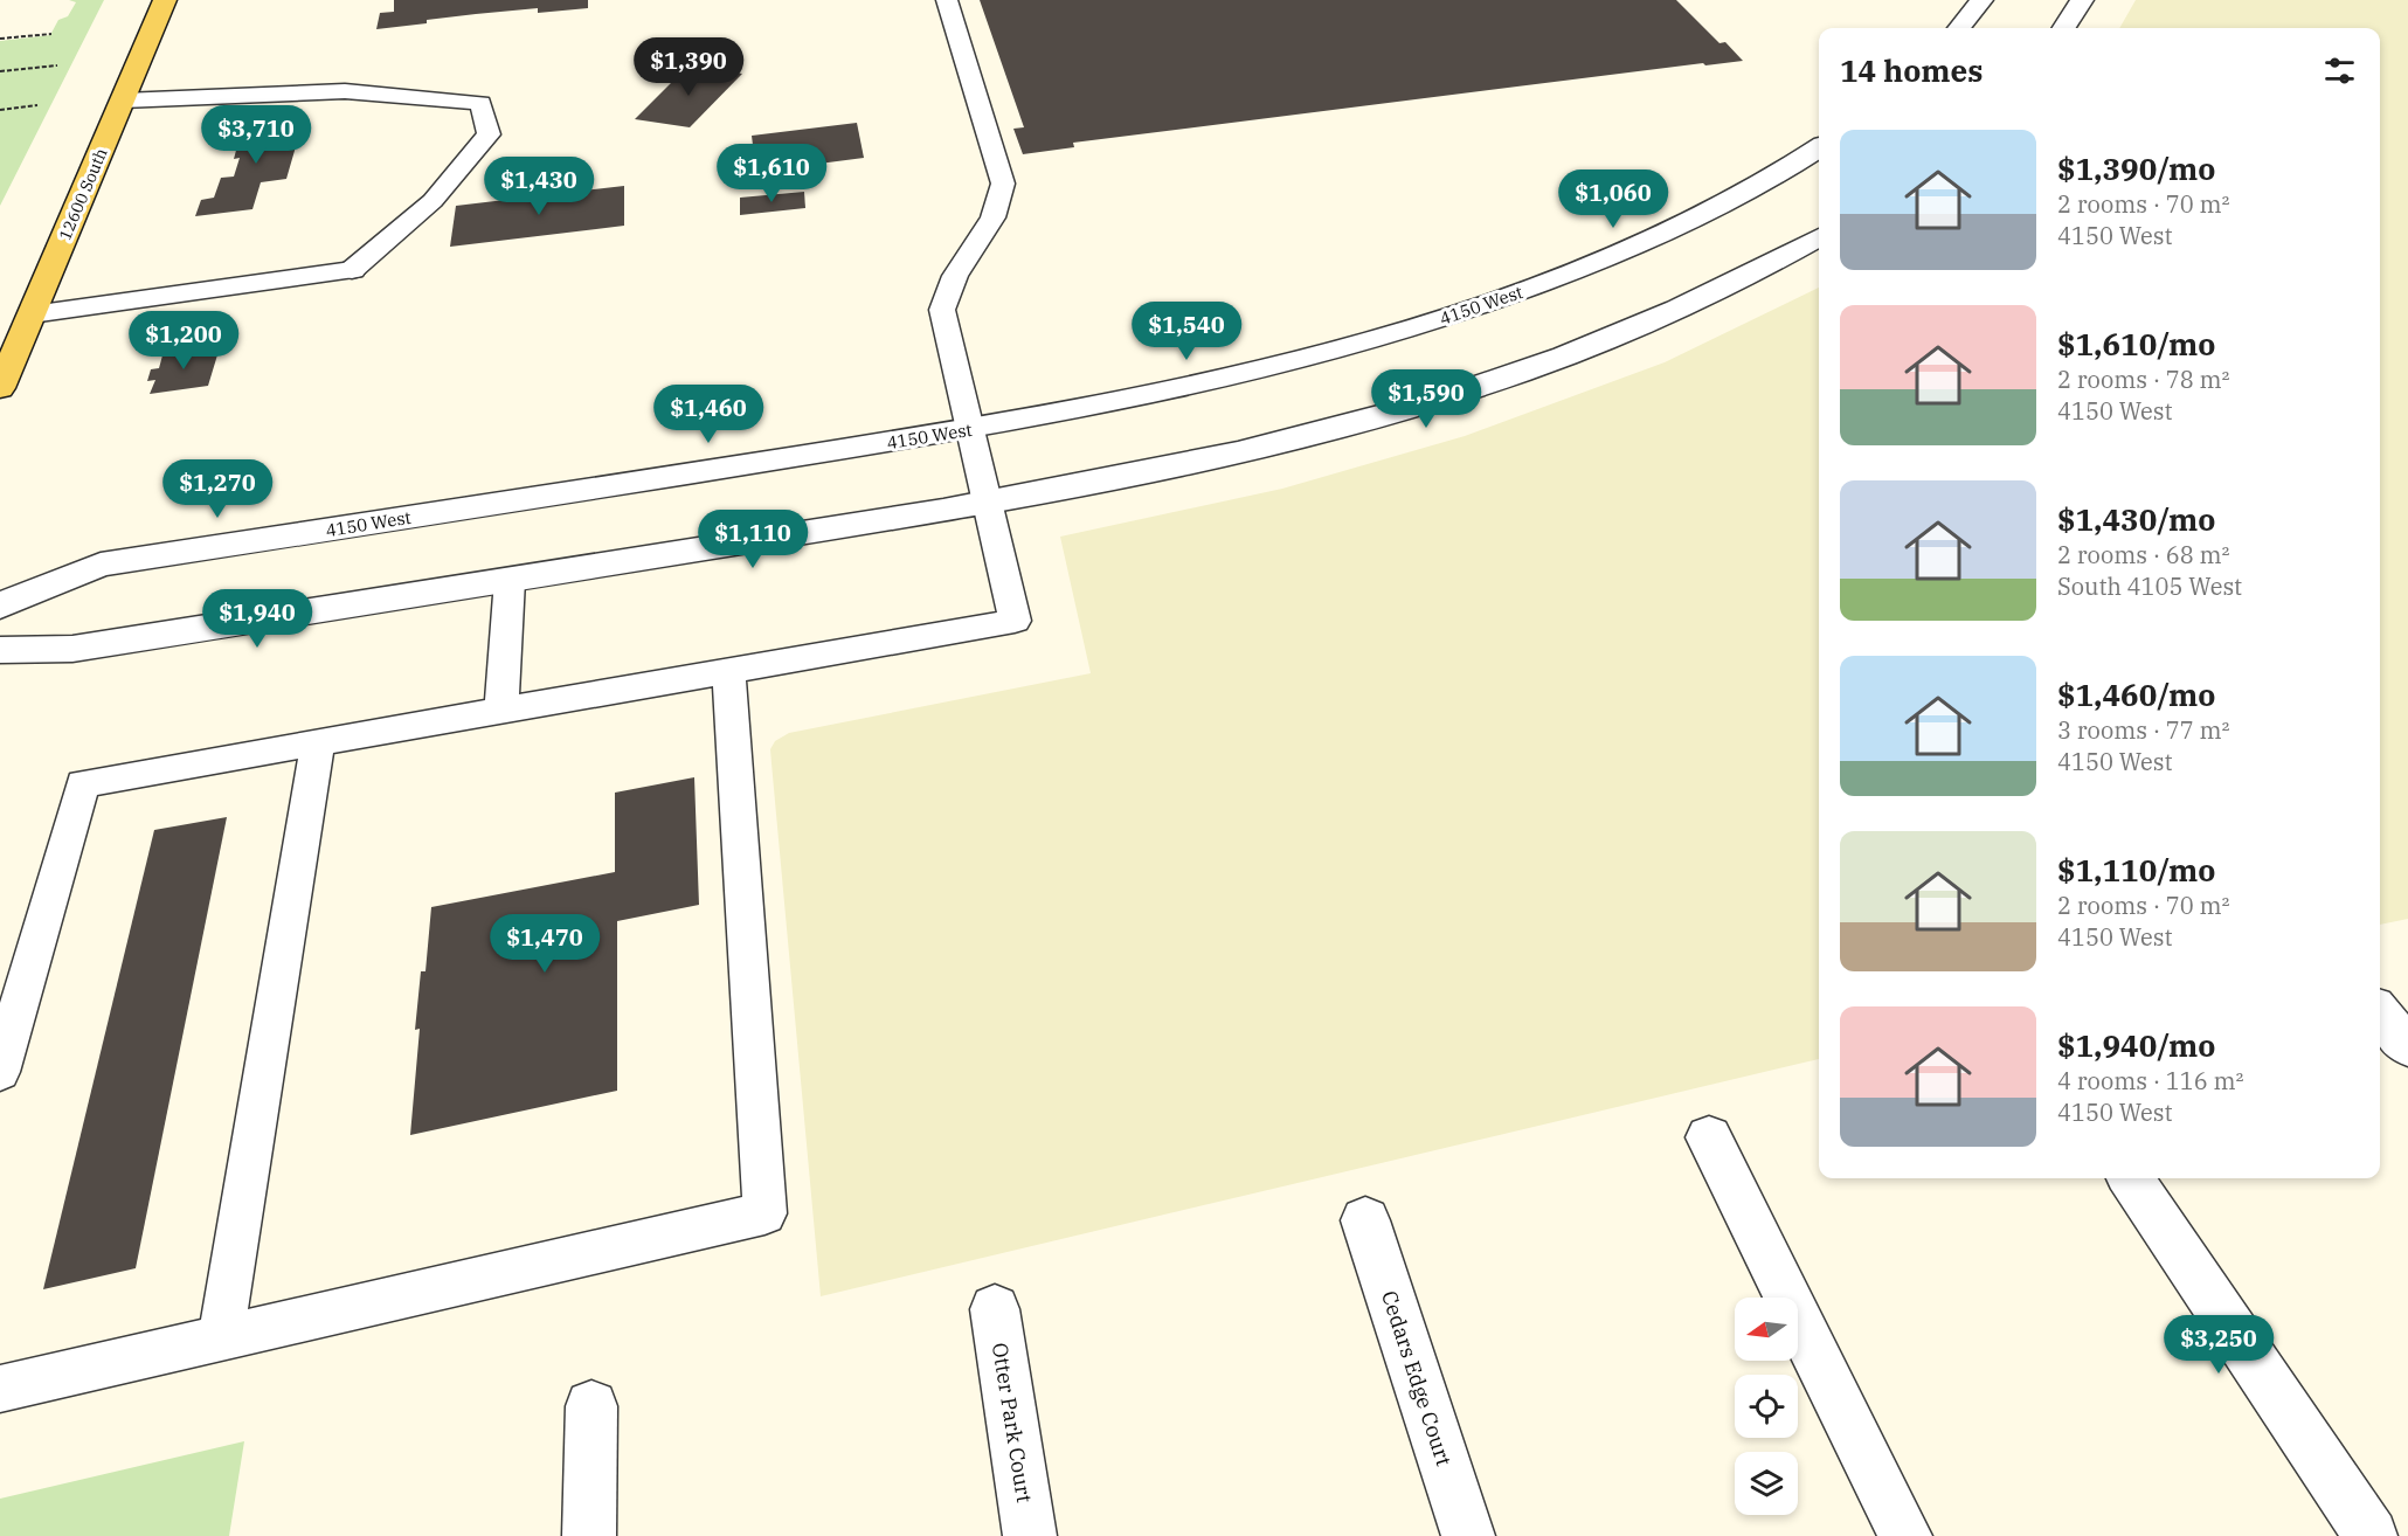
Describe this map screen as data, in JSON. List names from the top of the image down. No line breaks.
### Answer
{"streets":{"main road":["12600 South"],"street":["4150 West","Cedars Edge Court","Otter Park Court"]},"north":"left","page":{"heading":"14 homes","price":["$1,390","$3,710","$1,610","$1,430","$1,060","$1,540","$1,200","$1,590","$1,460","$1,270","$1,110","$1,940","$1,470","$3,250"],"list":[{"name":"$1,390/mo","note":"2 rooms · 70 m² · 4150 West"},{"name":"$1,610/mo","note":"2 rooms · 78 m² · 4150 West"},{"name":"$1,430/mo","note":"2 rooms · 68 m² · South 4105 West"},{"name":"$1,460/mo","note":"3 rooms · 77 m² · 4150 West"},{"name":"$1,110/mo","note":"2 rooms · 70 m² · 4150 West"},{"name":"$1,940/mo","note":"4 rooms · 116 m² · 4150 West"}]}}
